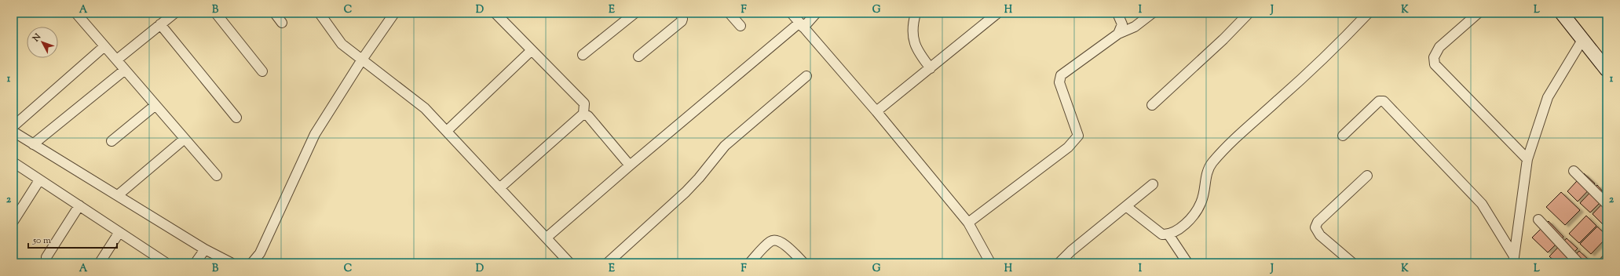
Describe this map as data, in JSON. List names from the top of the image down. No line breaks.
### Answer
{"scale_bar":"50 m","north":"top left","grid":{"columns":["A","B","C","D","E","F","G","H","I","J","K","L"],"rows":["1","2"]}}
